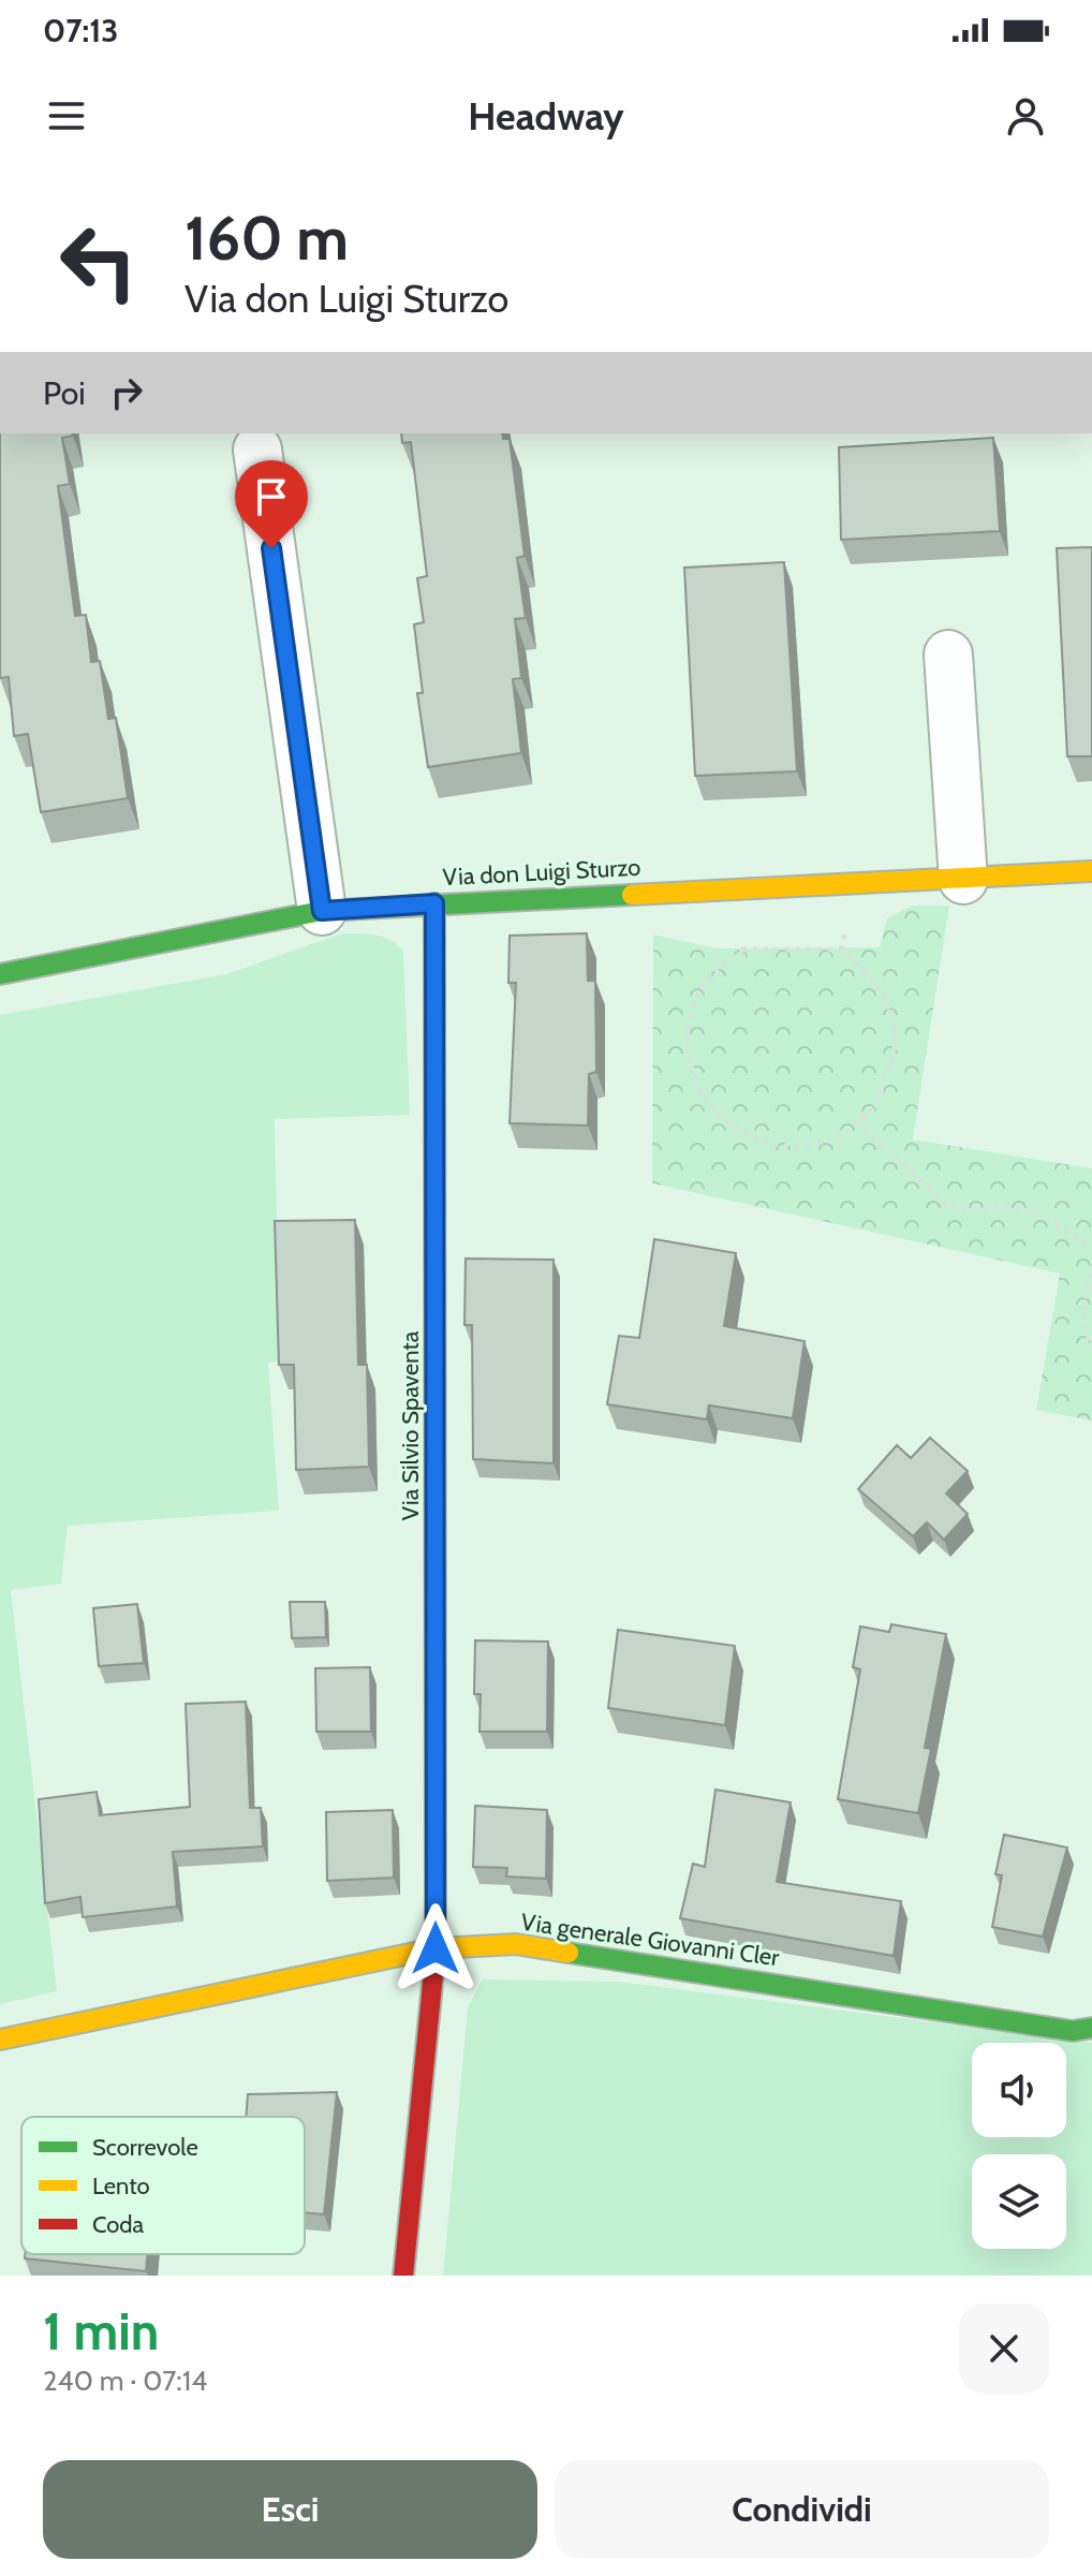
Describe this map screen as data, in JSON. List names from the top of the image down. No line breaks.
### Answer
{"streets":{"street":["Via don Luigi Sturzo","Via Silvio Spaventa","Via generale Giovanni Cler"]},"crossings":[["Via don Luigi Sturzo","Via Silvio Spaventa"],["Via Silvio Spaventa","Via generale Giovanni Cler"]],"legend":["Scorrevole","Lento","Coda"],"page":{"status":"07:13","header":"Headway","turn":["160 m","Via don Luigi Sturzo"],"then":"Poi","heading":["1 min","240 m · 07:14"],"buttons":["Esci","Condividi"]}}
